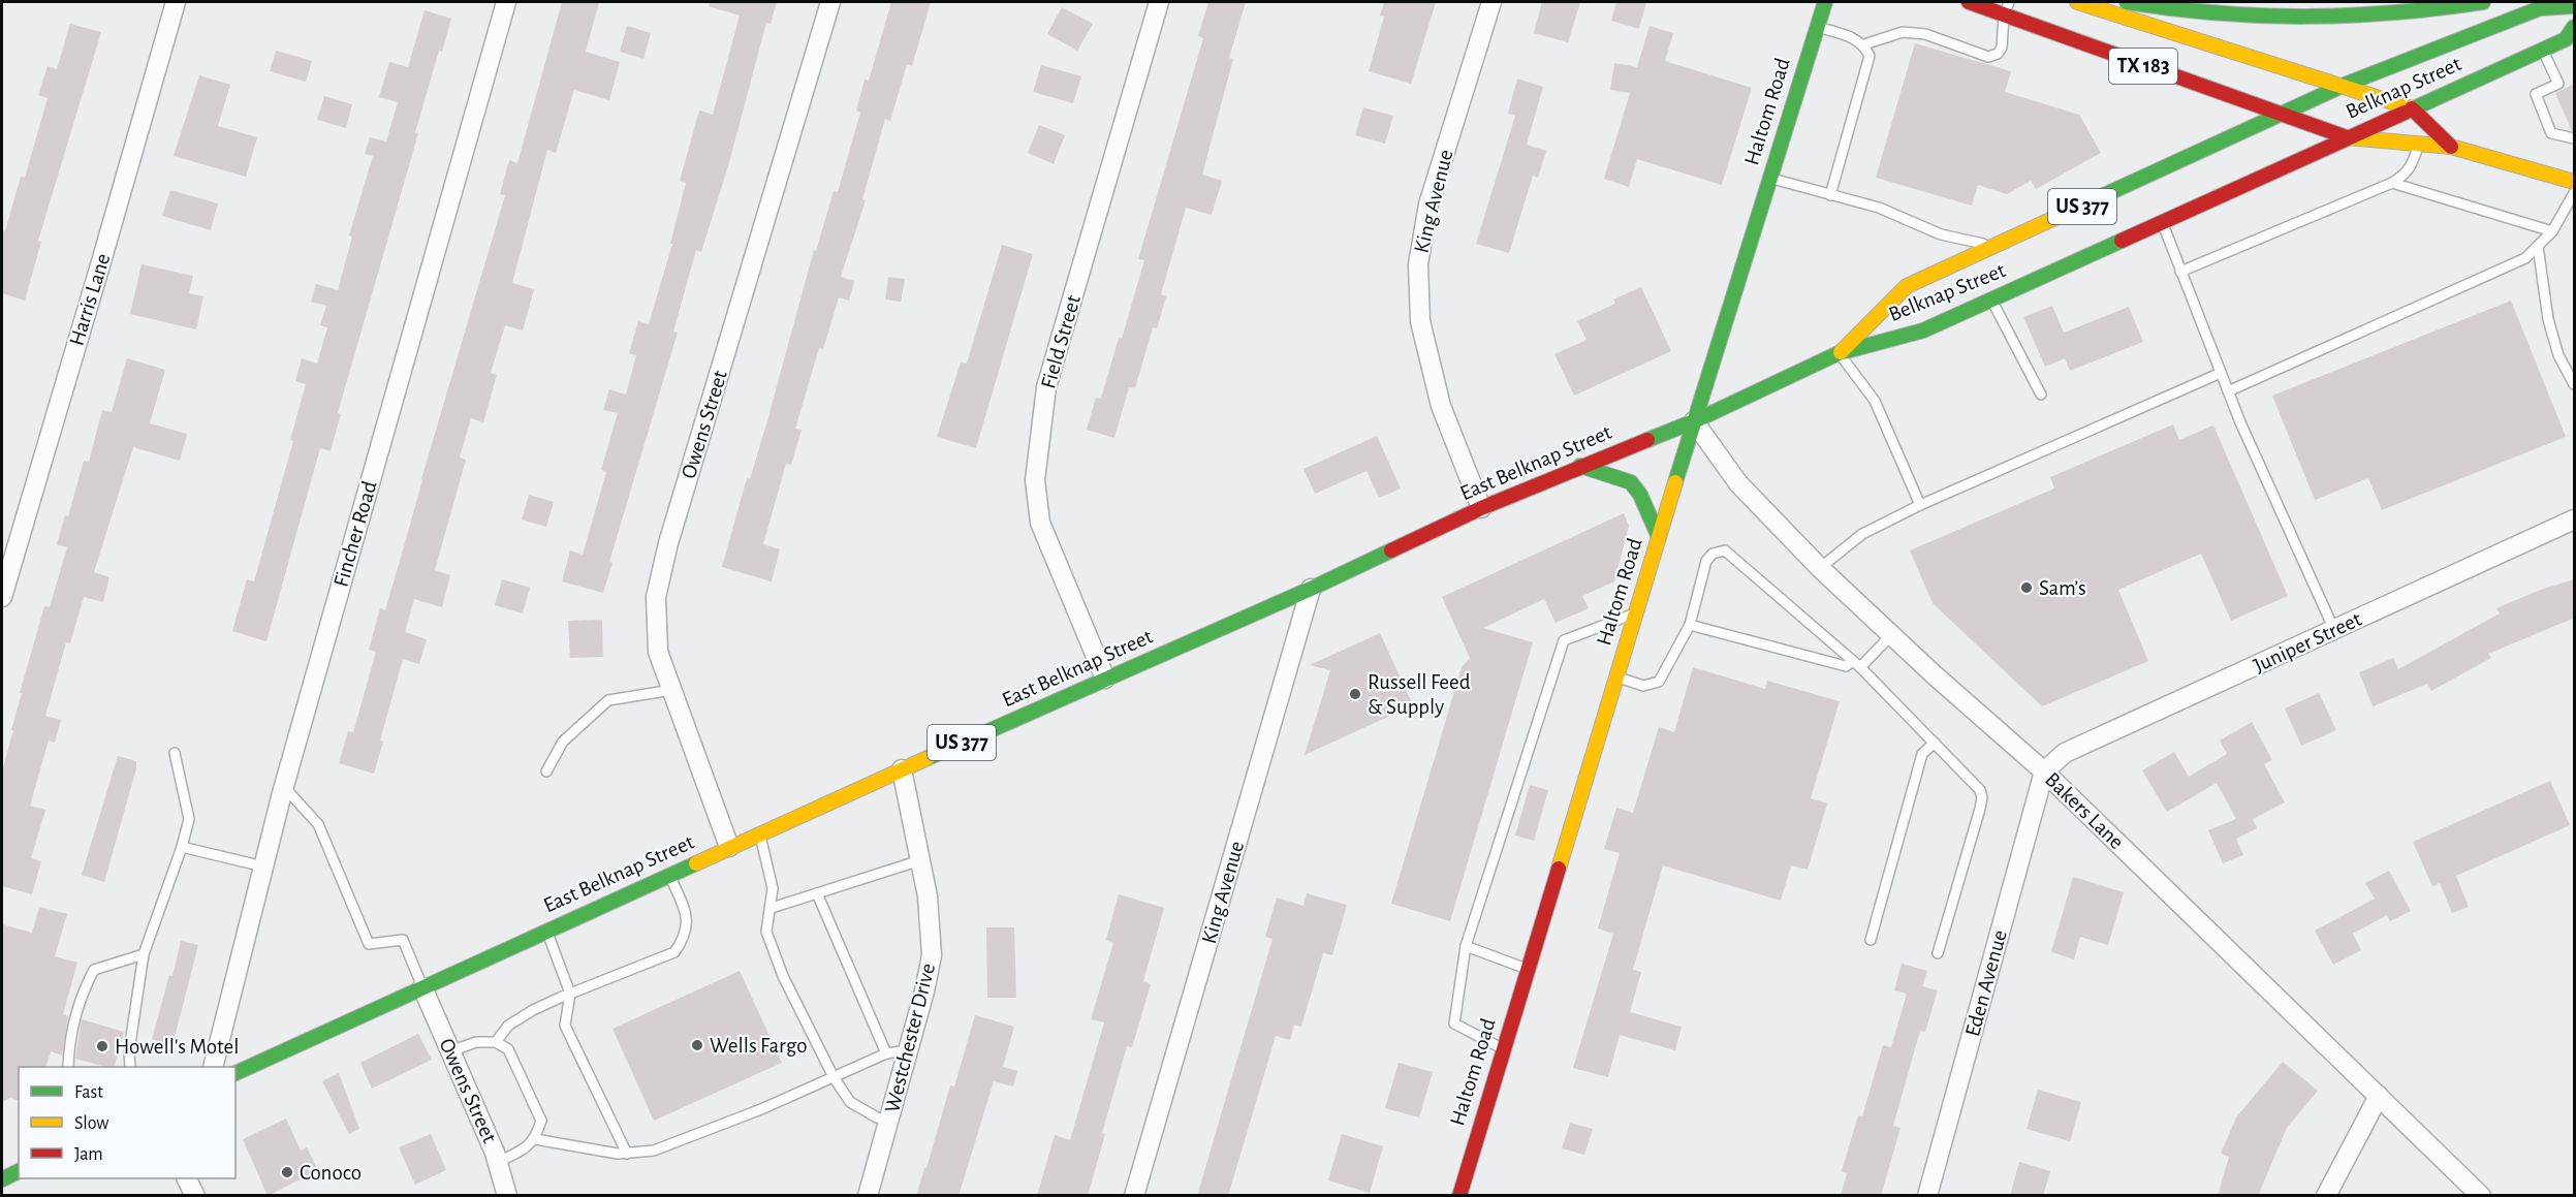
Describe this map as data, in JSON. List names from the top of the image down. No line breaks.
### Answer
{"streets":{"main road":["TX 183","Belknap Street","Haltom Road","US 377","East Belknap Street"],"street":["King Avenue","Harris Lane","Field Street","Owens Street","Fincher Road","Juniper Street","Bakers Lane","Eden Avenue","Westchester Drive"]},"crossings":[["TX 183","Belknap Street"],["Belknap Street","East Belknap Street"],["Haltom Road","East Belknap Street"],["Haltom Road","Bakers Lane"],["King Avenue","East Belknap Street"],["Field Street","East Belknap Street"],["Owens Street","East Belknap Street"],["East Belknap Street","Bakers Lane"],["East Belknap Street","Westchester Drive"],["Juniper Street","Bakers Lane"],["Juniper Street","Eden Avenue"],["Bakers Lane","Eden Avenue"]],"places":["Sam’s","Russell Feed & Supply","Wells Fargo","Howell's Motel","Conoco"],"legend":["Fast","Slow","Jam"]}
